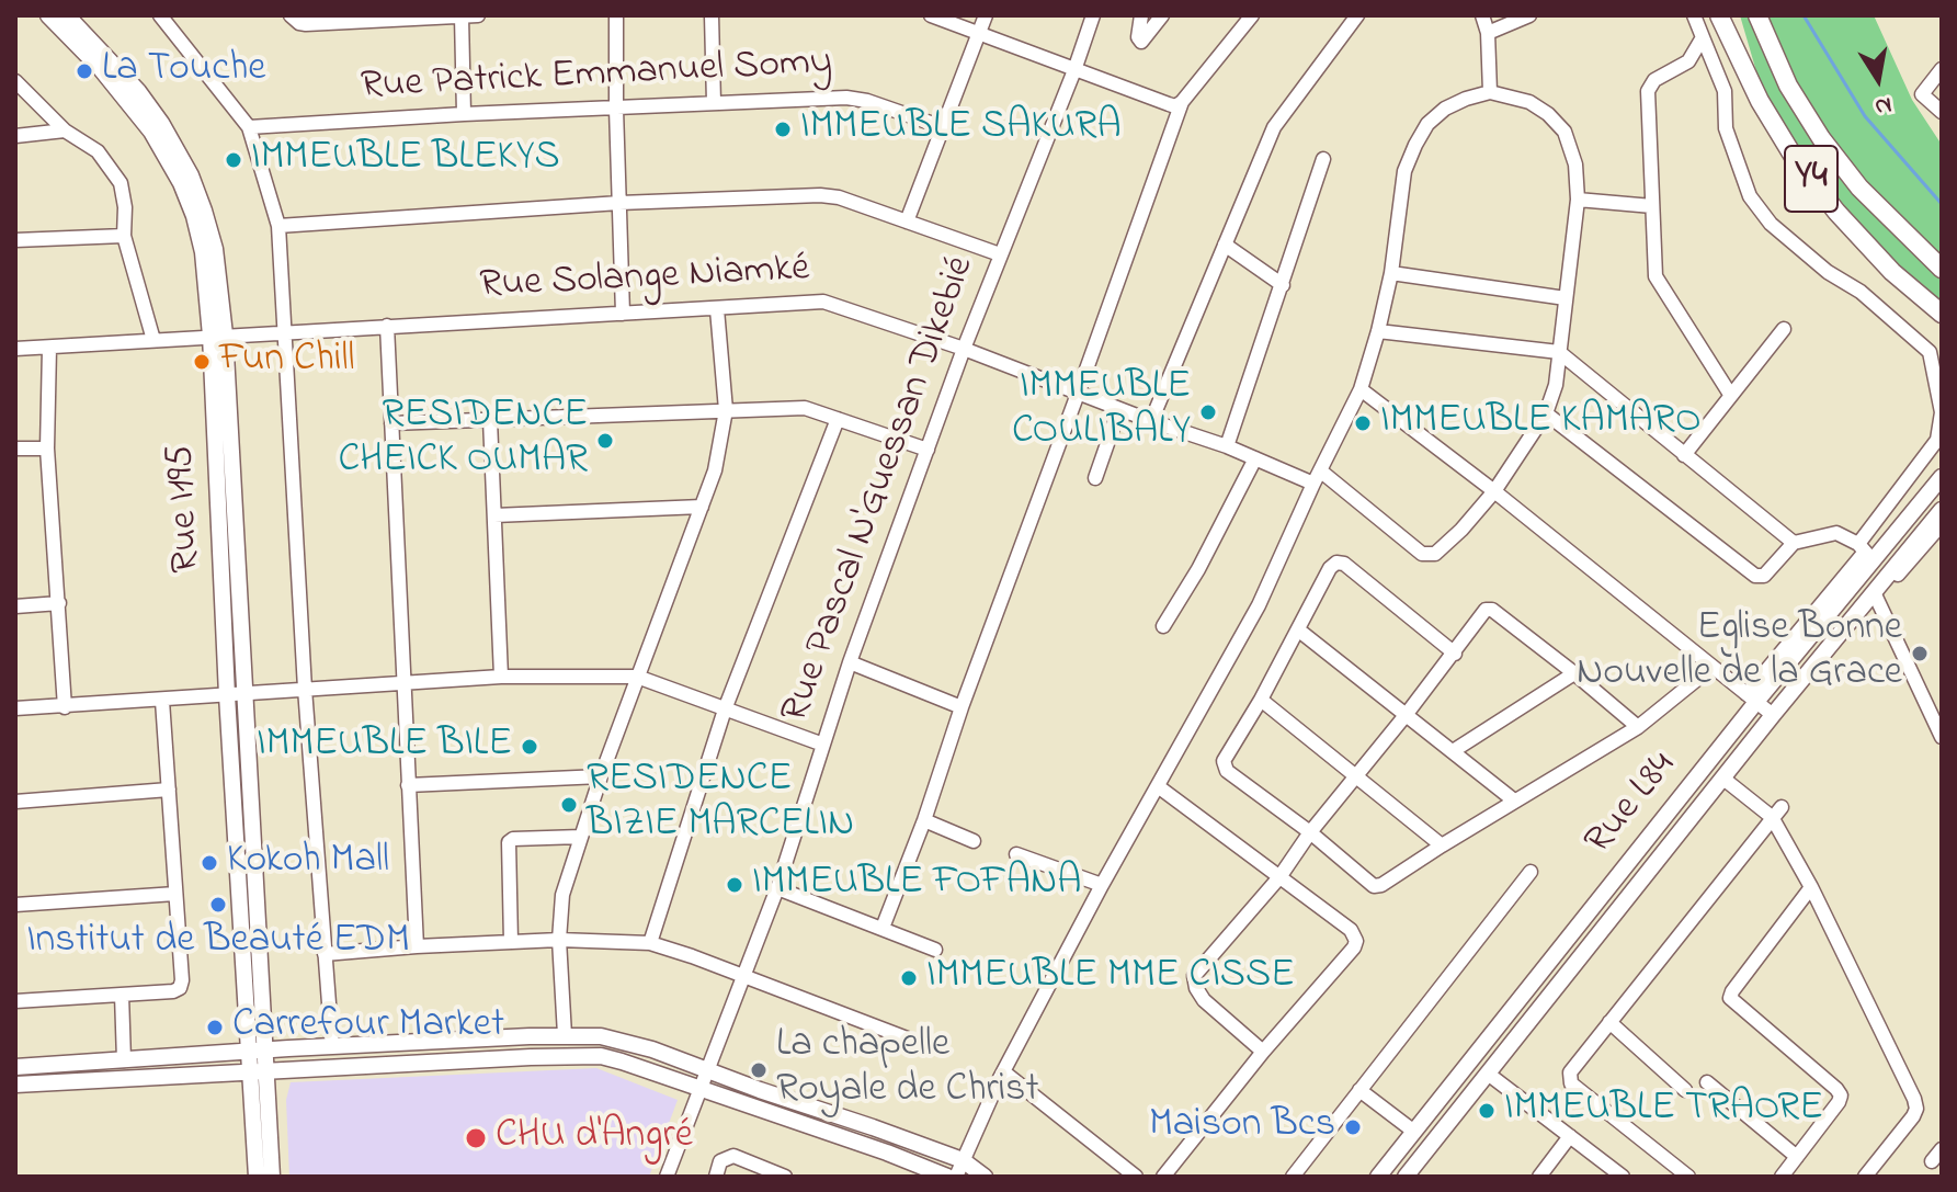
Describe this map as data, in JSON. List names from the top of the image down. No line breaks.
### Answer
{"streets":{"highway":["Y4"],"main road":["Rue I195","Rue L84"],"street":["Rue Patrick Emmanuel Somy","Rue Solange Niamké","Rue Pascal N'Guessan Dikebié"]},"crossings":[["Rue Solange Niamké","Rue Pascal N'Guessan Dikebié"],["Rue Solange Niamké","Rue I195"]],"places":["La Touche","IMMEUBLE SAKURA","IMMEUBLE BLEKYS","Fun Chill","IMMEUBLE COULIBALY","IMMEUBLE KAMARO","RESIDENCE CHEICK OUMAR","Eglise Bonne Nouvelle de la Grace","IMMEUBLE BILE","RESIDENCE BIZIE MARCELIN","Kokoh Mall","IMMEUBLE FOFANA","Institut de Beauté EDM","IMMEUBLE MME CISSE","Carrefour Market","La chapelle Royale de Christ","IMMEUBLE TRAORE","Maison Bcs","CHU d'Angré"],"north":"bottom"}
